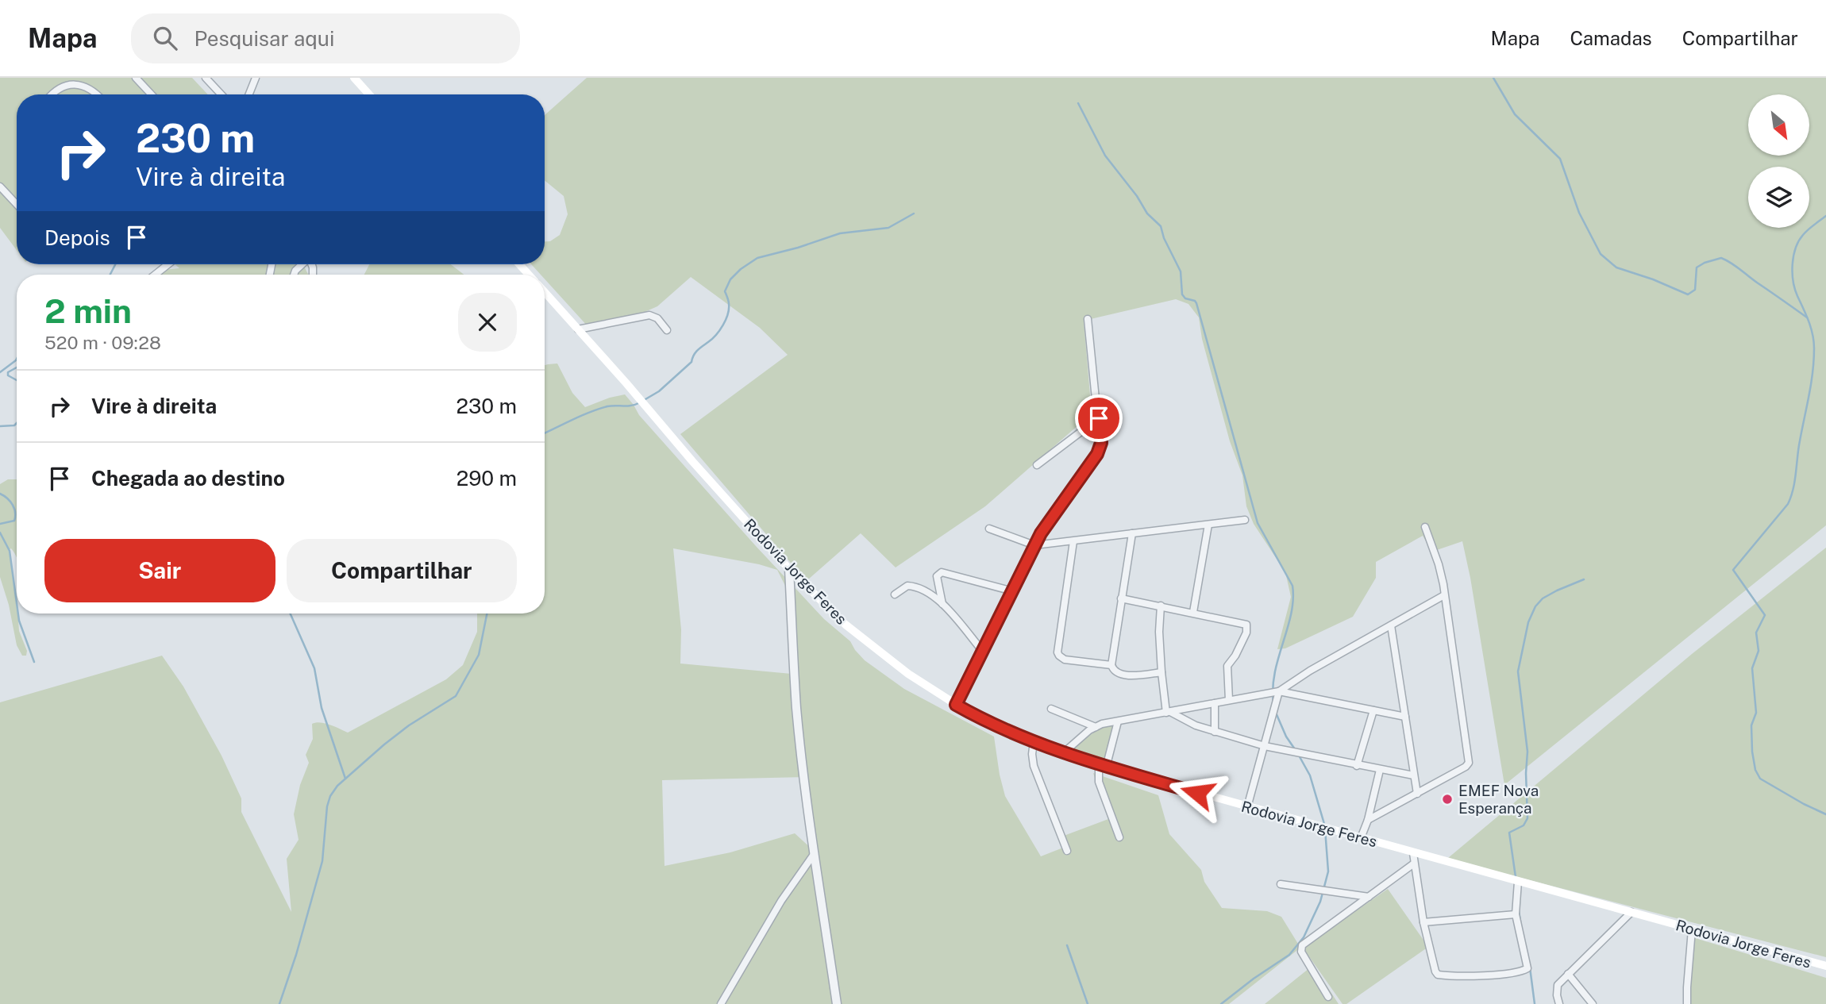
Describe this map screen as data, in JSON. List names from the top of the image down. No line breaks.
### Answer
{"streets":{"main road":["Rodovia Jorge Feres"]},"places":["EMEF Nova Esperança"],"north":"bottom right","page":{"header":"Mapa","search":"Pesquisar aqui","nav":["Mapa","Camadas","Compartilhar"],"turn":["230 m","Vire à direita"],"then":"Depois","heading":["2 min","520 m · 09:28"],"list":[{"name":"Vire à direita","value":"230 m"},{"name":"Chegada ao destino","value":"290 m"}],"buttons":["Sair","Compartilhar"]}}
